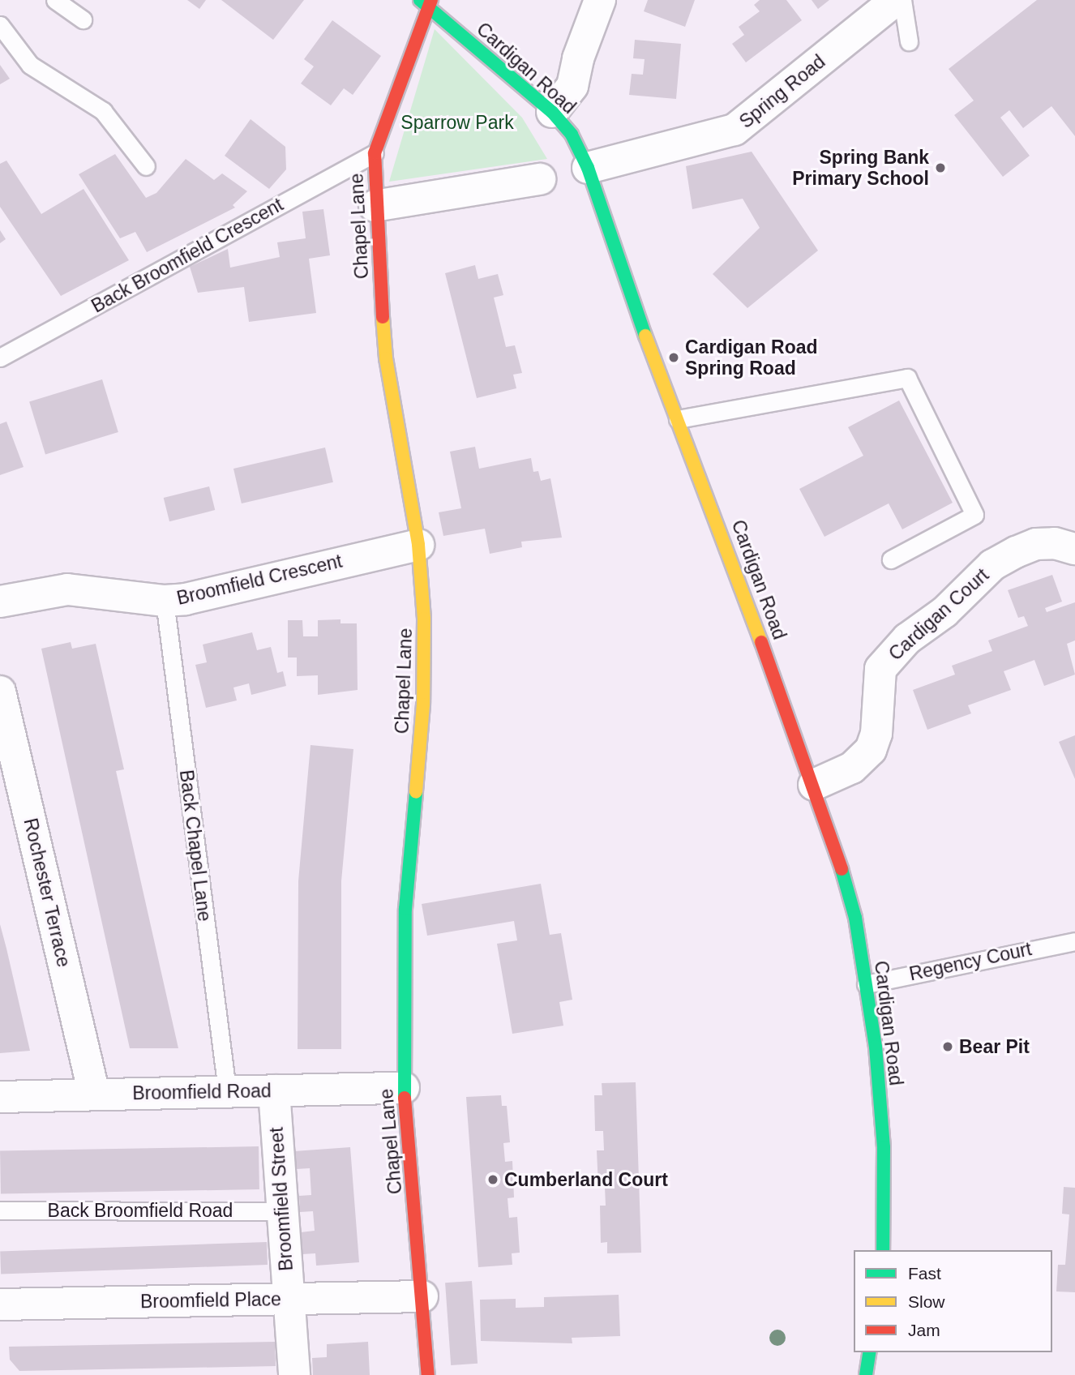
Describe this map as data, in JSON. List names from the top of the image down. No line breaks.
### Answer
{"streets":{"street":["Cardigan Road","Spring Road","Chapel Lane","Broomfield Crescent","Cardigan Court","Rochester Terrace","Broomfield Road","Broomfield Street","Broomfield Place"],"lane":["Back Broomfield Crescent","Back Chapel Lane","Regency Court","Back Broomfield Road"]},"crossings":[["Cardigan Road","Spring Road"],["Cardigan Road","Chapel Lane"],["Cardigan Road","Cardigan Court"],["Cardigan Road","Regency Court"],["Chapel Lane","Back Broomfield Crescent"],["Chapel Lane","Broomfield Crescent"],["Chapel Lane","Broomfield Road"],["Chapel Lane","Broomfield Place"],["Broomfield Crescent","Back Chapel Lane"],["Back Chapel Lane","Broomfield Road"],["Rochester Terrace","Broomfield Road"],["Broomfield Road","Broomfield Street"],["Broomfield Street","Back Broomfield Road"],["Broomfield Street","Broomfield Place"]],"parks":["Sparrow Park"],"places":["Spring Bank Primary School","Cardigan Road Spring Road","Bear Pit","Cumberland Court"],"legend":["Fast","Slow","Jam"]}
